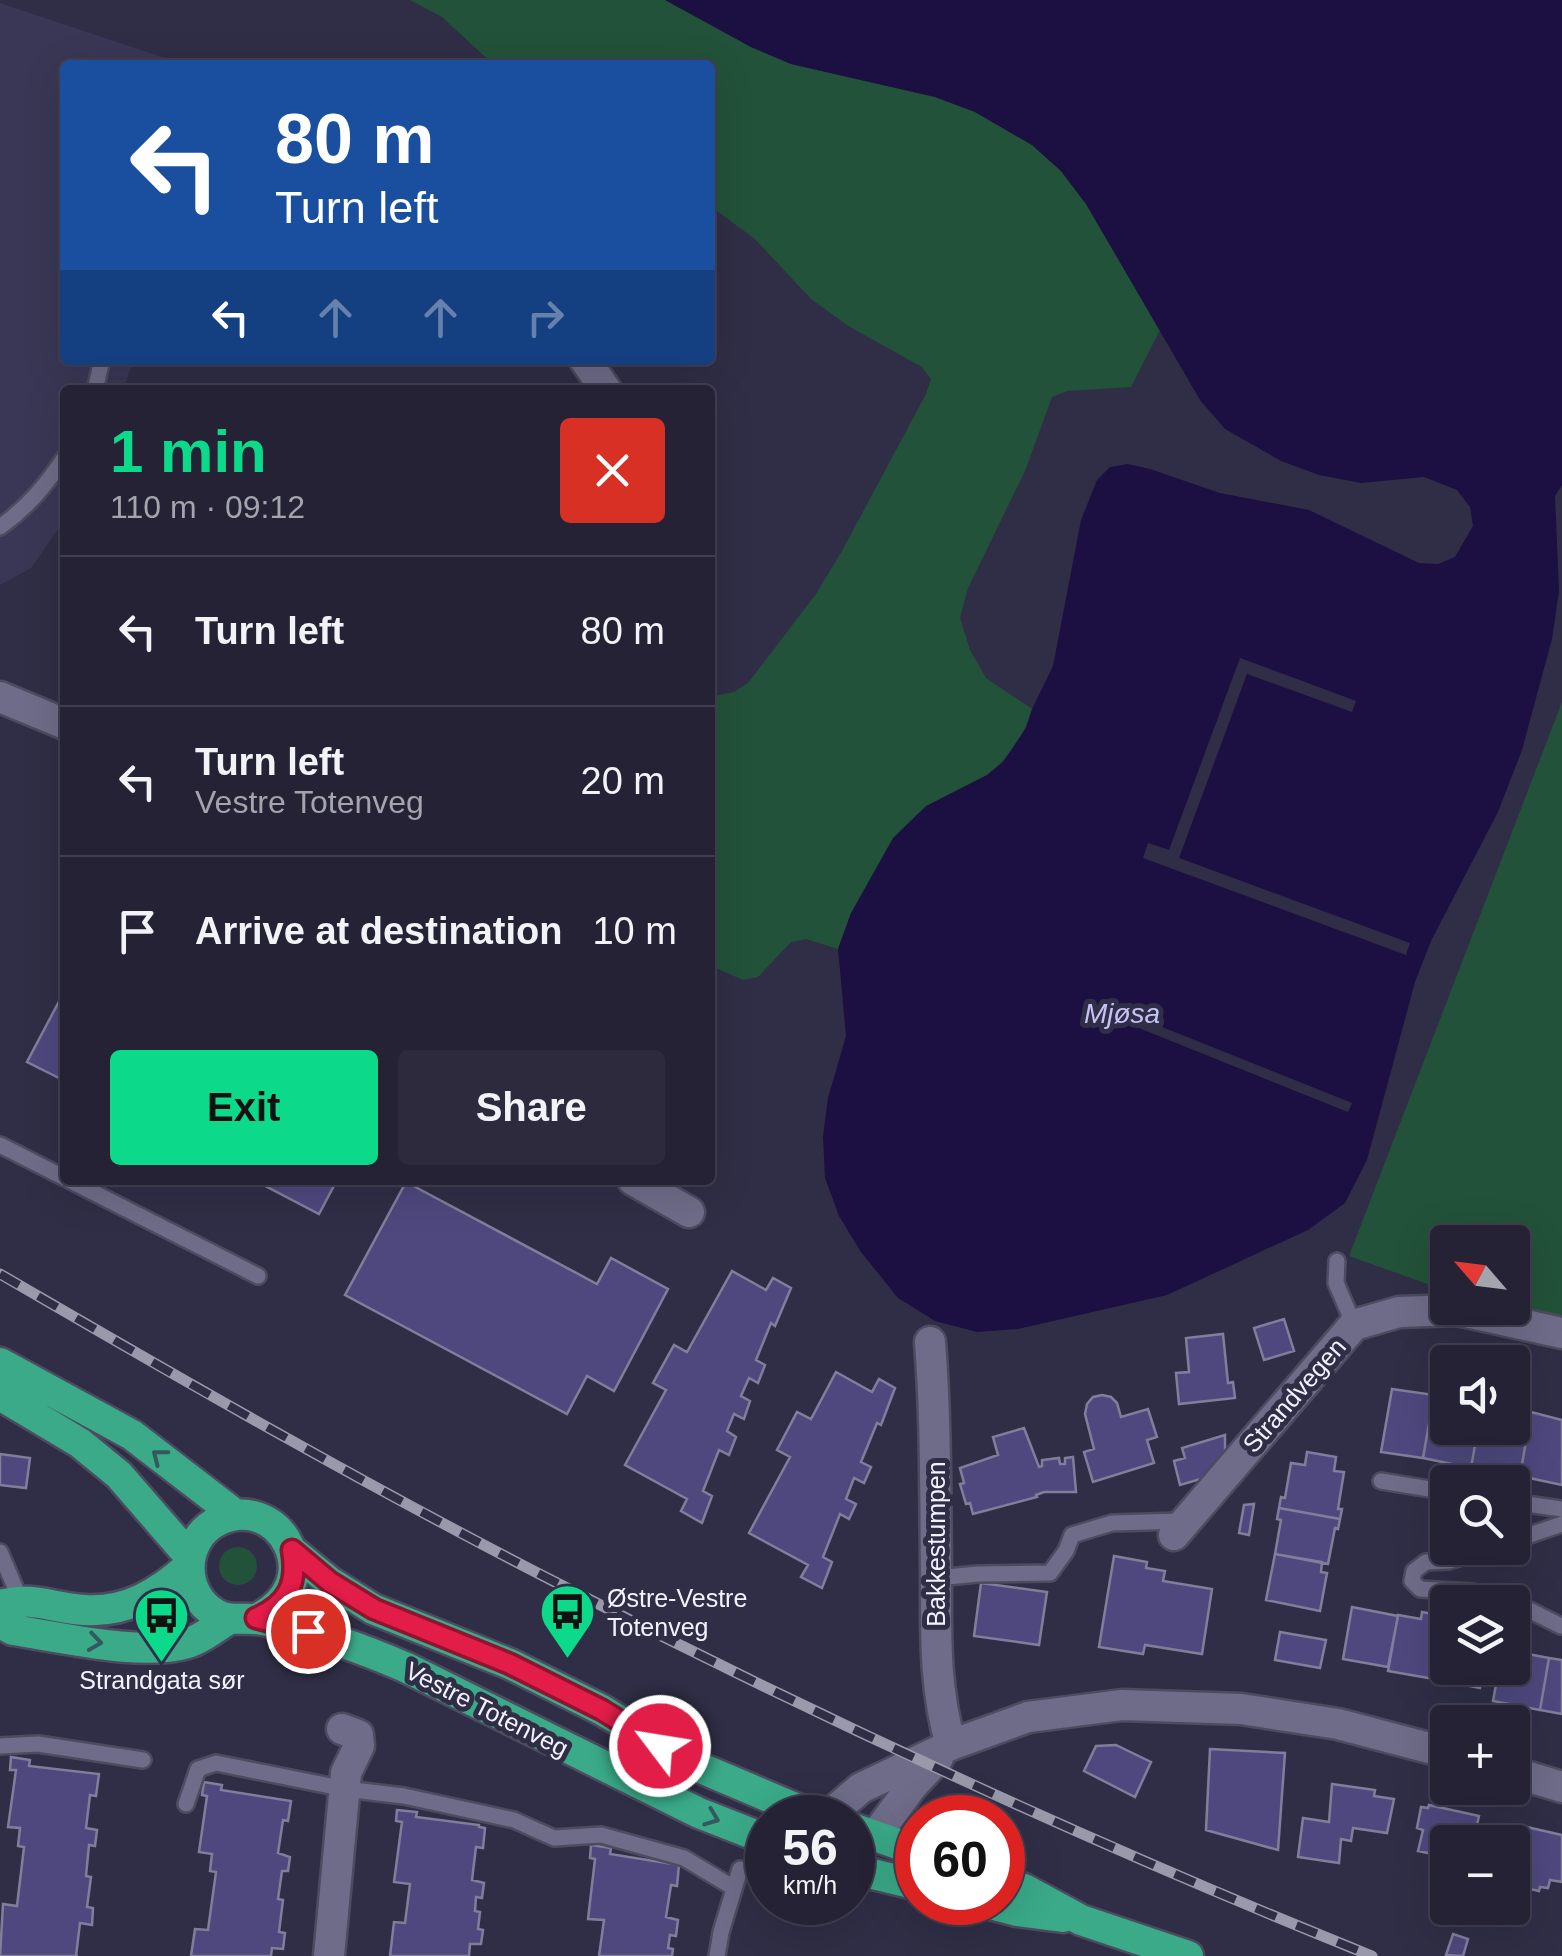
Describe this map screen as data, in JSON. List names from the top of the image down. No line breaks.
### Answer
{"streets":{"main road":["Vestre Totenveg"],"street":["Strandvegen","Bakkestumpen"]},"water":["Mjøsa"],"places":{"bus stop":["Østre-Vestre Totenveg","Strandgata sør"]},"north":"top left","page":{"turn":["80 m","Turn left"],"heading":["1 min","110 m · 09:12"],"list":[{"name":"Turn left","value":"80 m"},{"name":"Turn left","note":"Vestre Totenveg","value":"20 m"},{"name":"Arrive at destination","value":"10 m"}],"buttons":["Exit","Share"],"map_buttons":["+","−"],"speed":"56 km/h","limit":"60"}}
